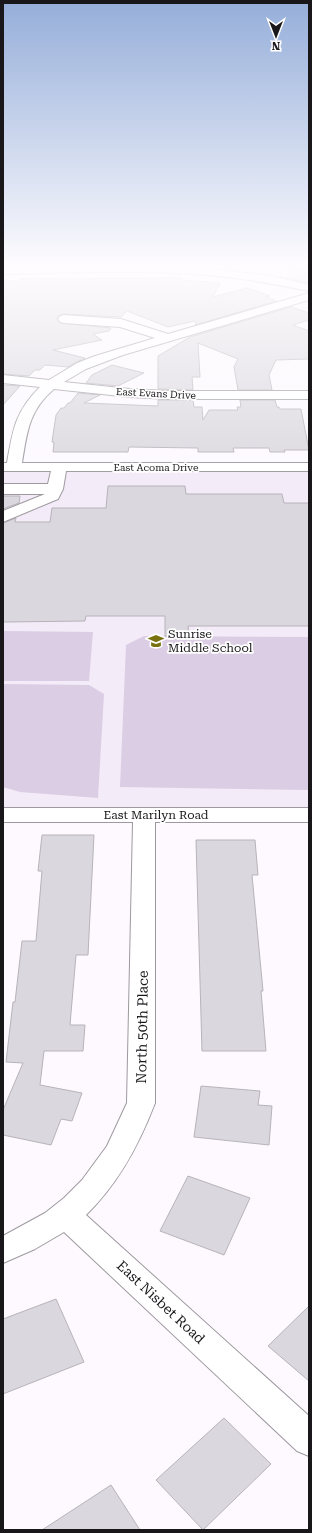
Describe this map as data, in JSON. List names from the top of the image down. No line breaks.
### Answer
{"streets":{"street":["East Evans Drive","East Acoma Drive","East Marilyn Road","North 50th Place","East Nisbet Road"]},"crossings":[["East Marilyn Road","North 50th Place"],["North 50th Place","East Nisbet Road"]],"places":{"school or university":["Sunrise Middle School"]},"north":"bottom"}
